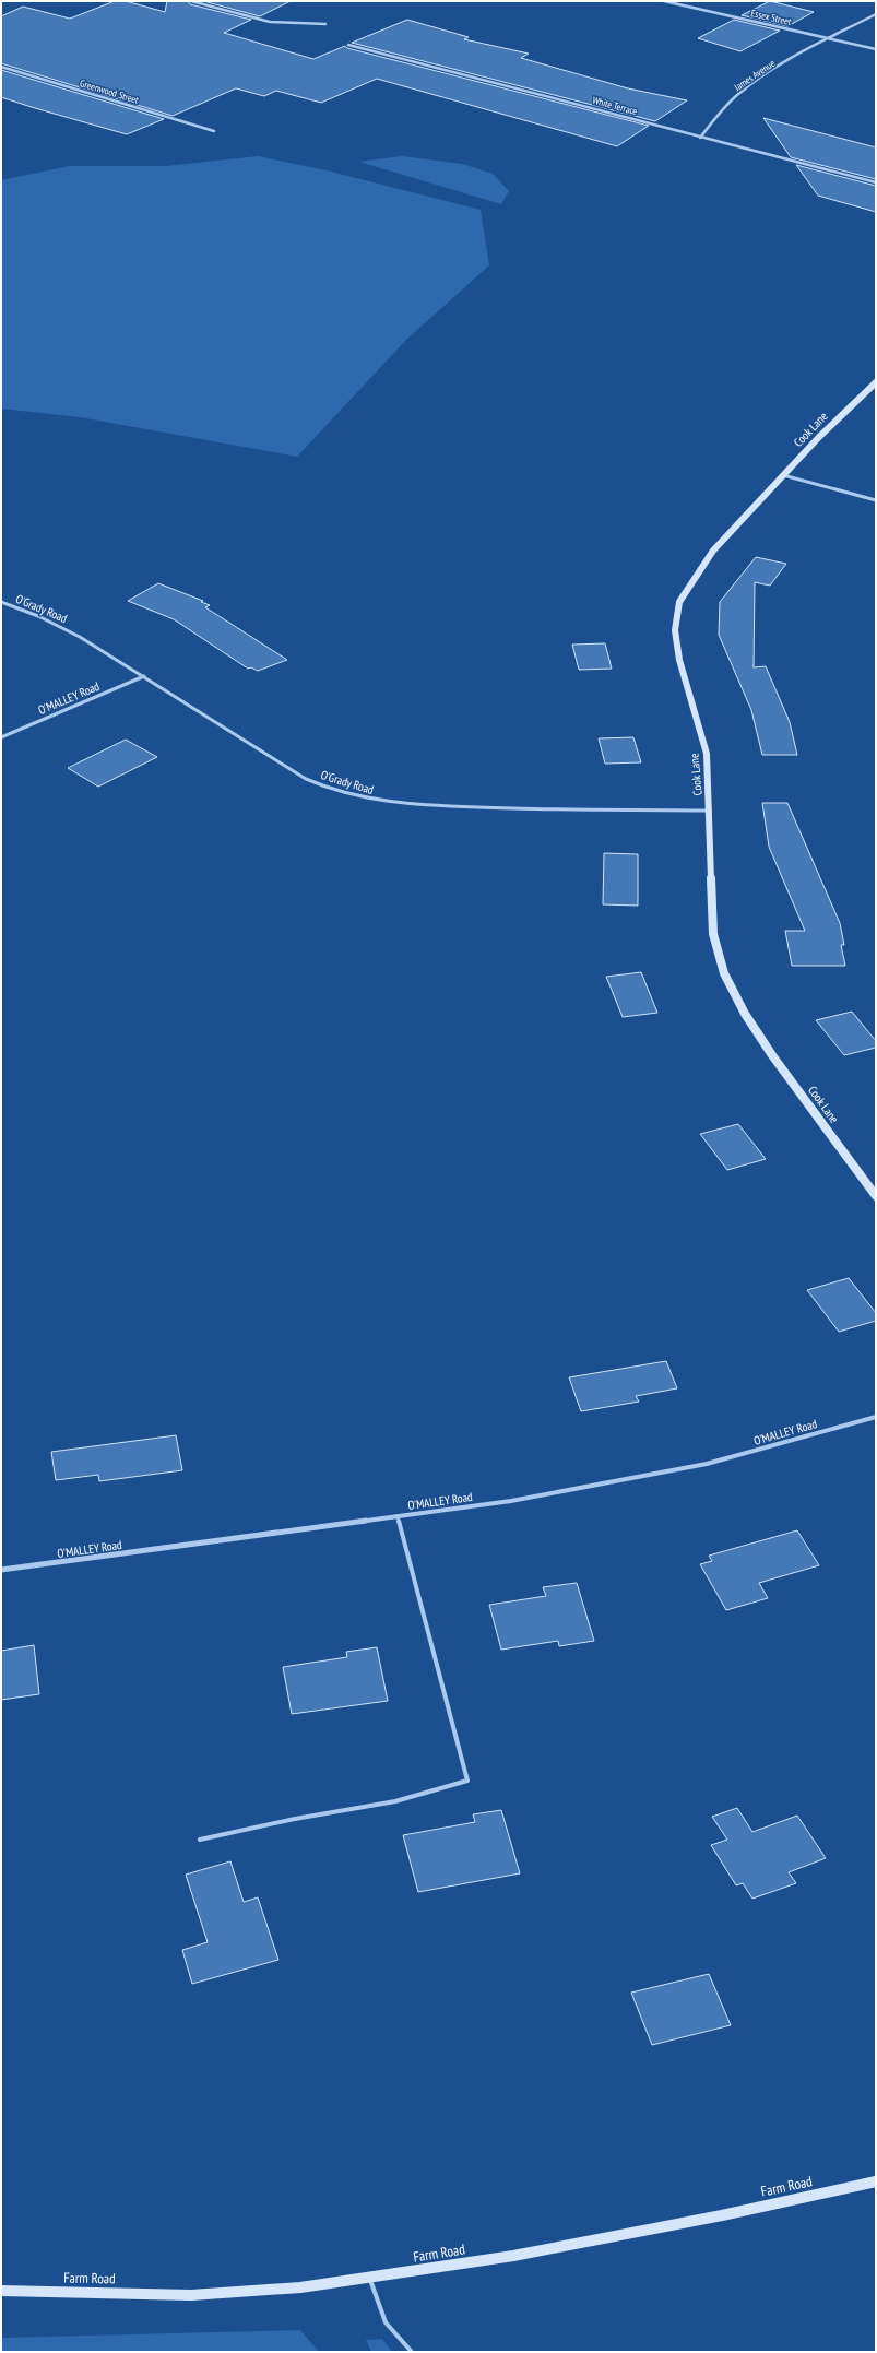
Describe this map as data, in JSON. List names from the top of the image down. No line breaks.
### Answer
{"streets":{"street":["Essex Street","James Avenue","Greenwood Street","White Terrace","Cook Lane","O'Grady Road","O'MALLEY Road","Farm Road"]},"crossings":[["Essex Street","James Avenue"],["James Avenue","White Terrace"],["Cook Lane","O'Grady Road"],["O'Grady Road","O'MALLEY Road"]]}
